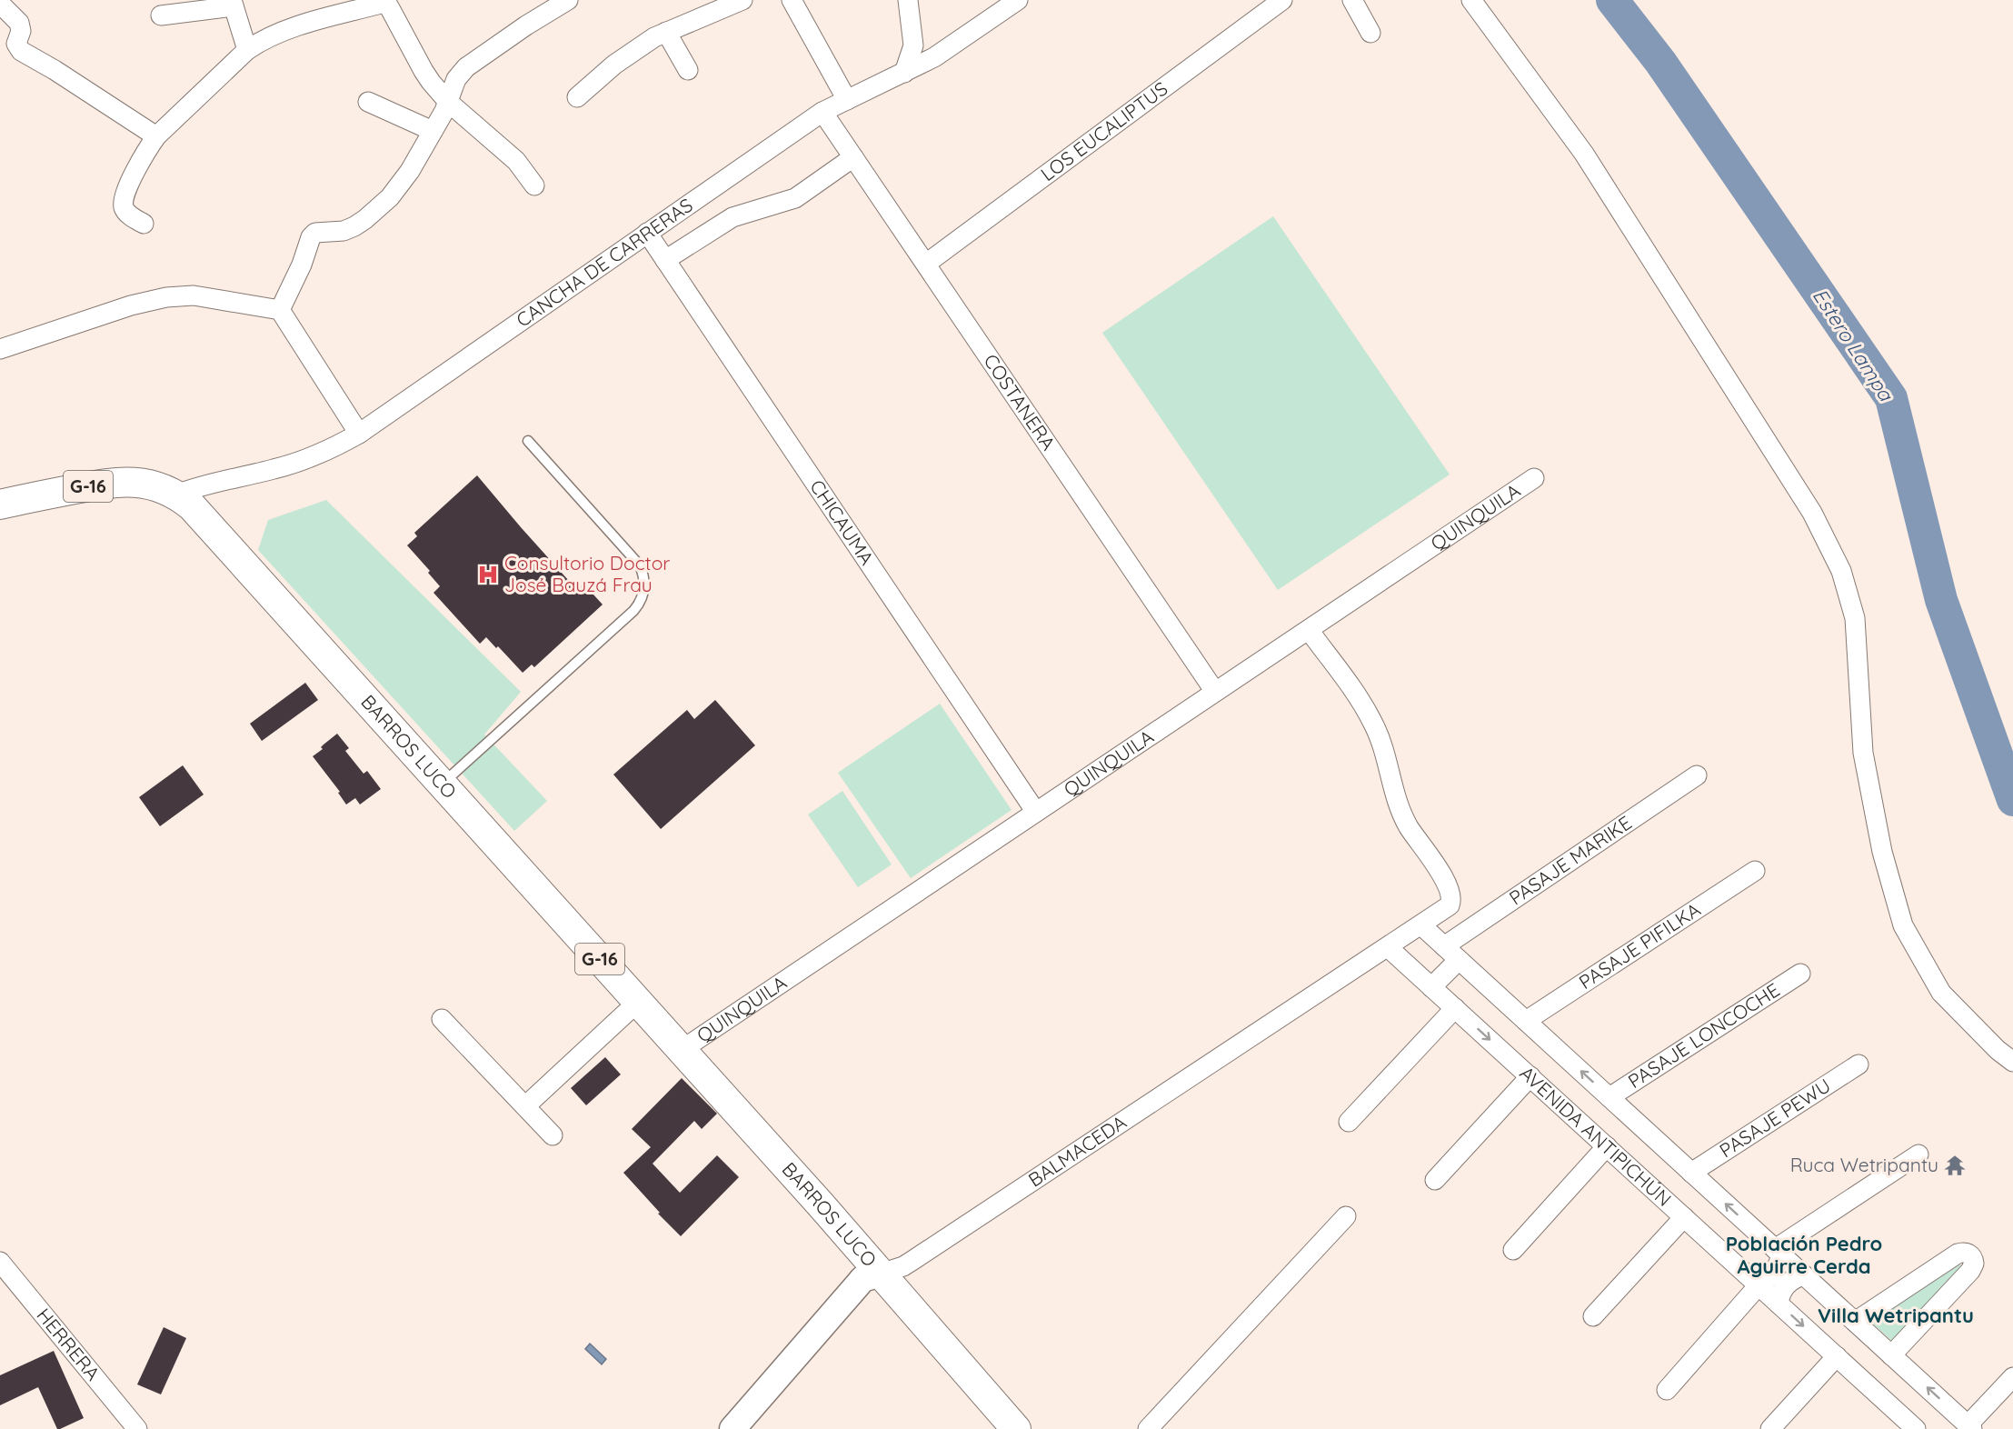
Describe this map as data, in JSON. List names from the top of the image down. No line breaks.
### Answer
{"streets":{"main road":["G-16","BARROS LUCO"],"street":["LOS EUCALIPTUS","CANCHA DE CARRERAS","COSTANERA","QUINQUILA","CHICAUMA","PASAJE MARIKE","PASAJE PIFILKA","PASAJE LONCOCHE","PASAJE PEWU","AVENIDA ANTIPICHÚN","BALMACEDA","HERRERA"]},"crossings":[["LOS EUCALIPTUS","COSTANERA"],["CANCHA DE CARRERAS","COSTANERA"],["CANCHA DE CARRERAS","G-16"],["CANCHA DE CARRERAS","CHICAUMA"],["CANCHA DE CARRERAS","BARROS LUCO"],["COSTANERA","QUINQUILA"],["G-16","BARROS LUCO"],["QUINQUILA","CHICAUMA"],["QUINQUILA","BARROS LUCO"],["QUINQUILA","BALMACEDA"],["BARROS LUCO","BALMACEDA"],["PASAJE MARIKE","AVENIDA ANTIPICHÚN"],["PASAJE PIFILKA","AVENIDA ANTIPICHÚN"],["PASAJE LONCOCHE","AVENIDA ANTIPICHÚN"],["PASAJE PEWU","AVENIDA ANTIPICHÚN"],["AVENIDA ANTIPICHÚN","BALMACEDA"]],"districts":["Población Pedro Aguirre Cerda","Villa Wetripantu"],"water":["Estero Lampa"],"places":{"hospital":["Consultorio Doctor José Bauzá Frau"],"temple":["Ruca Wetripantu"]}}
